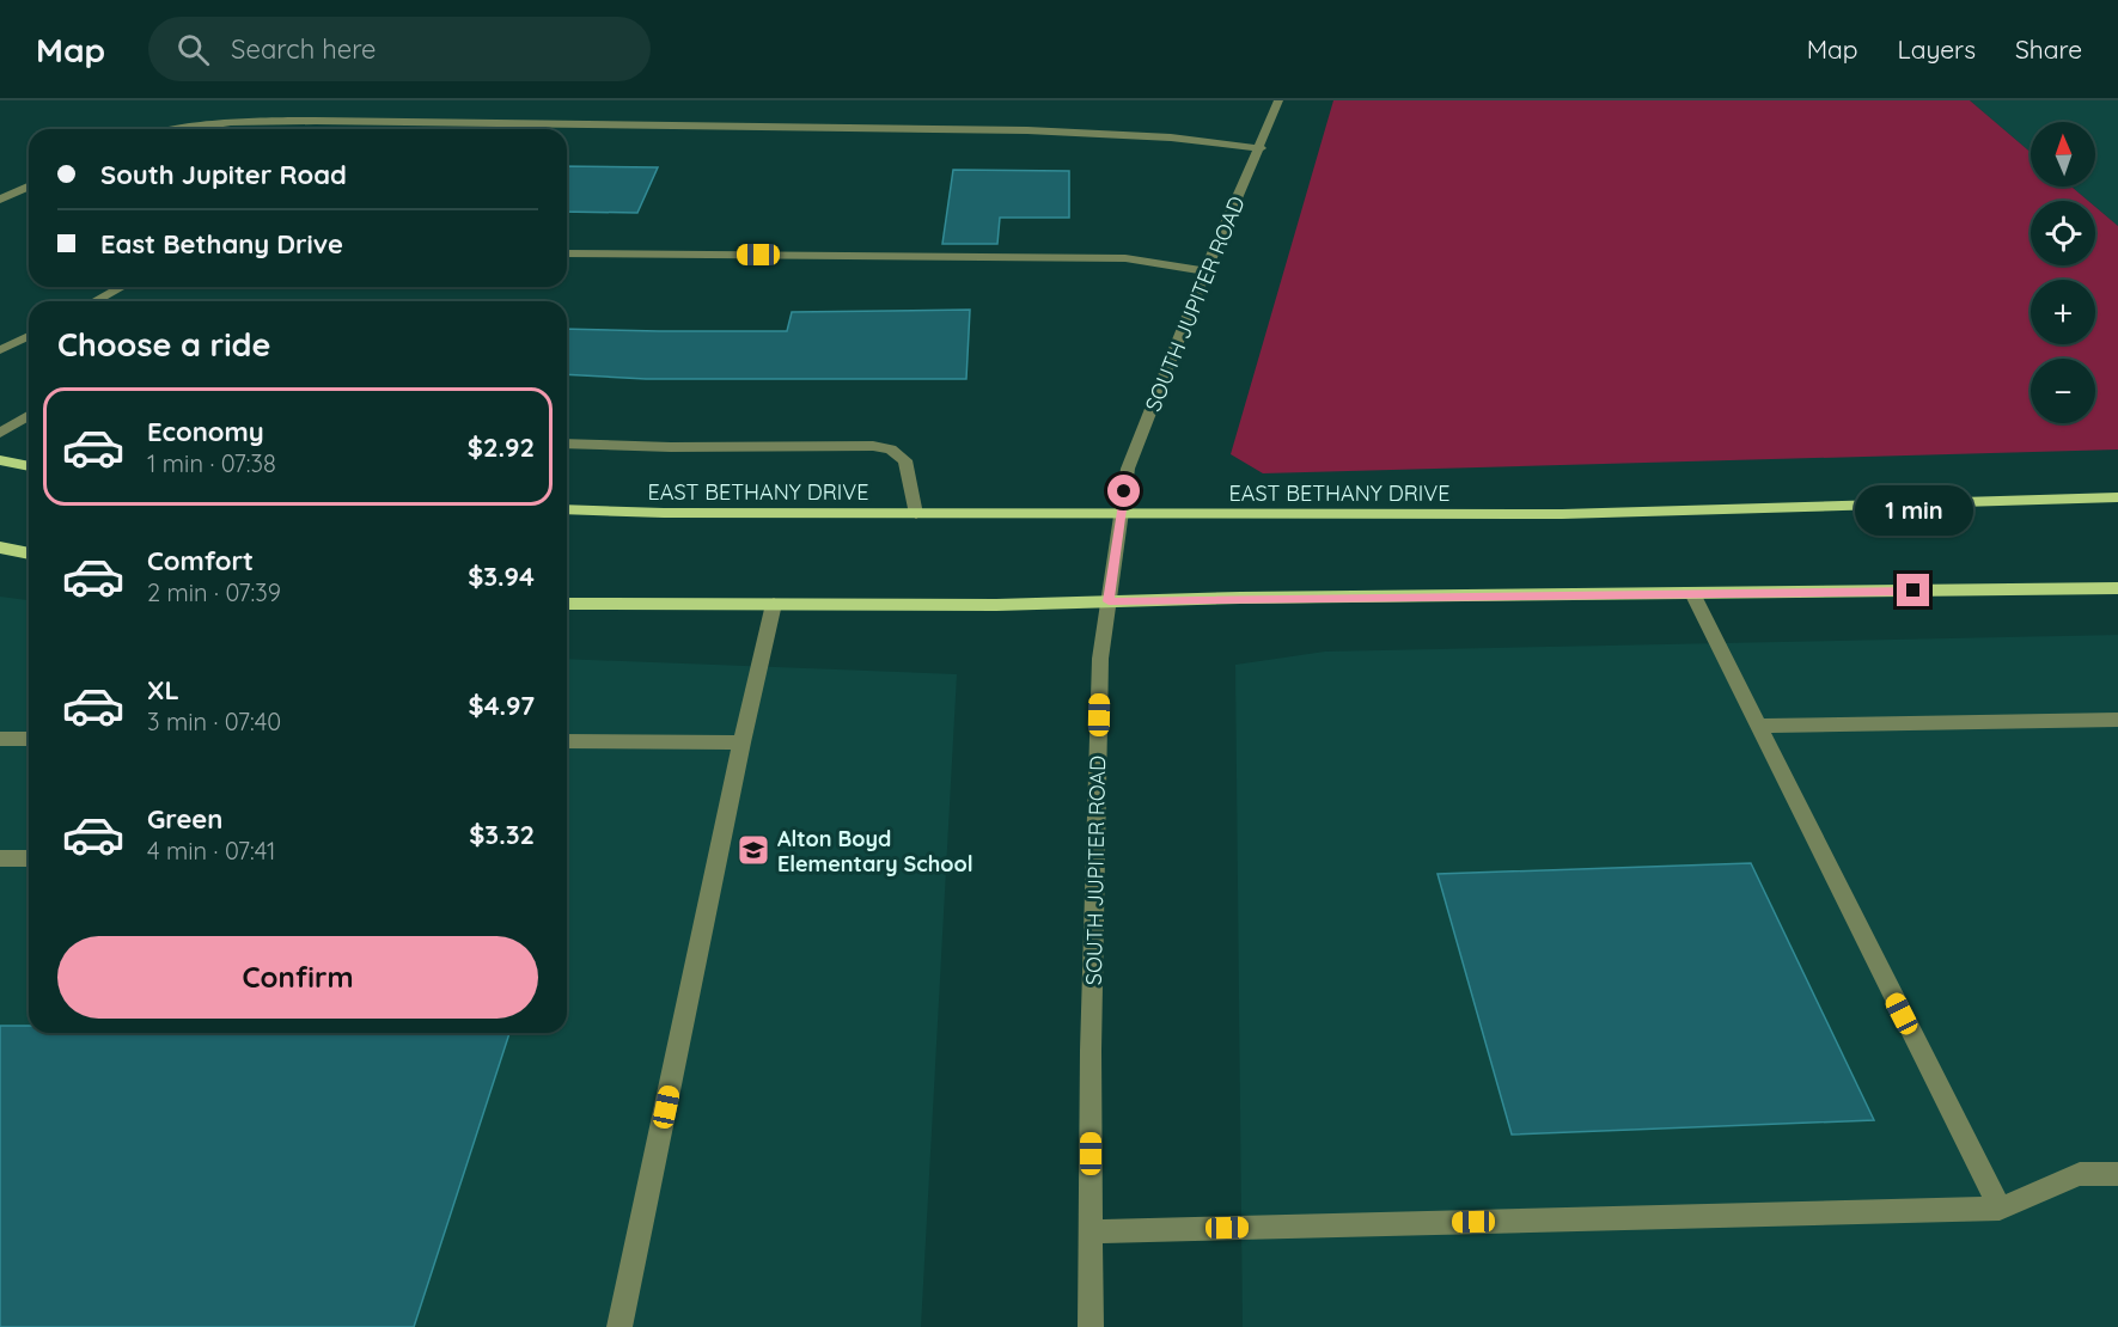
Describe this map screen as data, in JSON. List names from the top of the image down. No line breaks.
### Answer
{"streets":{"main road":["EAST BETHANY DRIVE"],"street":["SOUTH JUPITER ROAD"]},"crossings":[["SOUTH JUPITER ROAD","EAST BETHANY DRIVE"]],"places":{"school or university":["Alton Boyd Elementary School"]},"north":"top","page":{"header":"Map","search":"Search here","nav":["Map","Layers","Share"],"map_buttons":["+","−"],"banner":["South Jupiter Road","East Bethany Drive"],"heading":"Choose a ride","list":[{"name":"Economy","note":"1 min · 07:38","value":"$2.92"},{"name":"Comfort","note":"2 min · 07:39","value":"$3.94"},{"name":"XL","note":"3 min · 07:40","value":"$4.97"},{"name":"Green","note":"4 min · 07:41","value":"$3.32"}],"bubble":"1 min","buttons":"Confirm"}}
